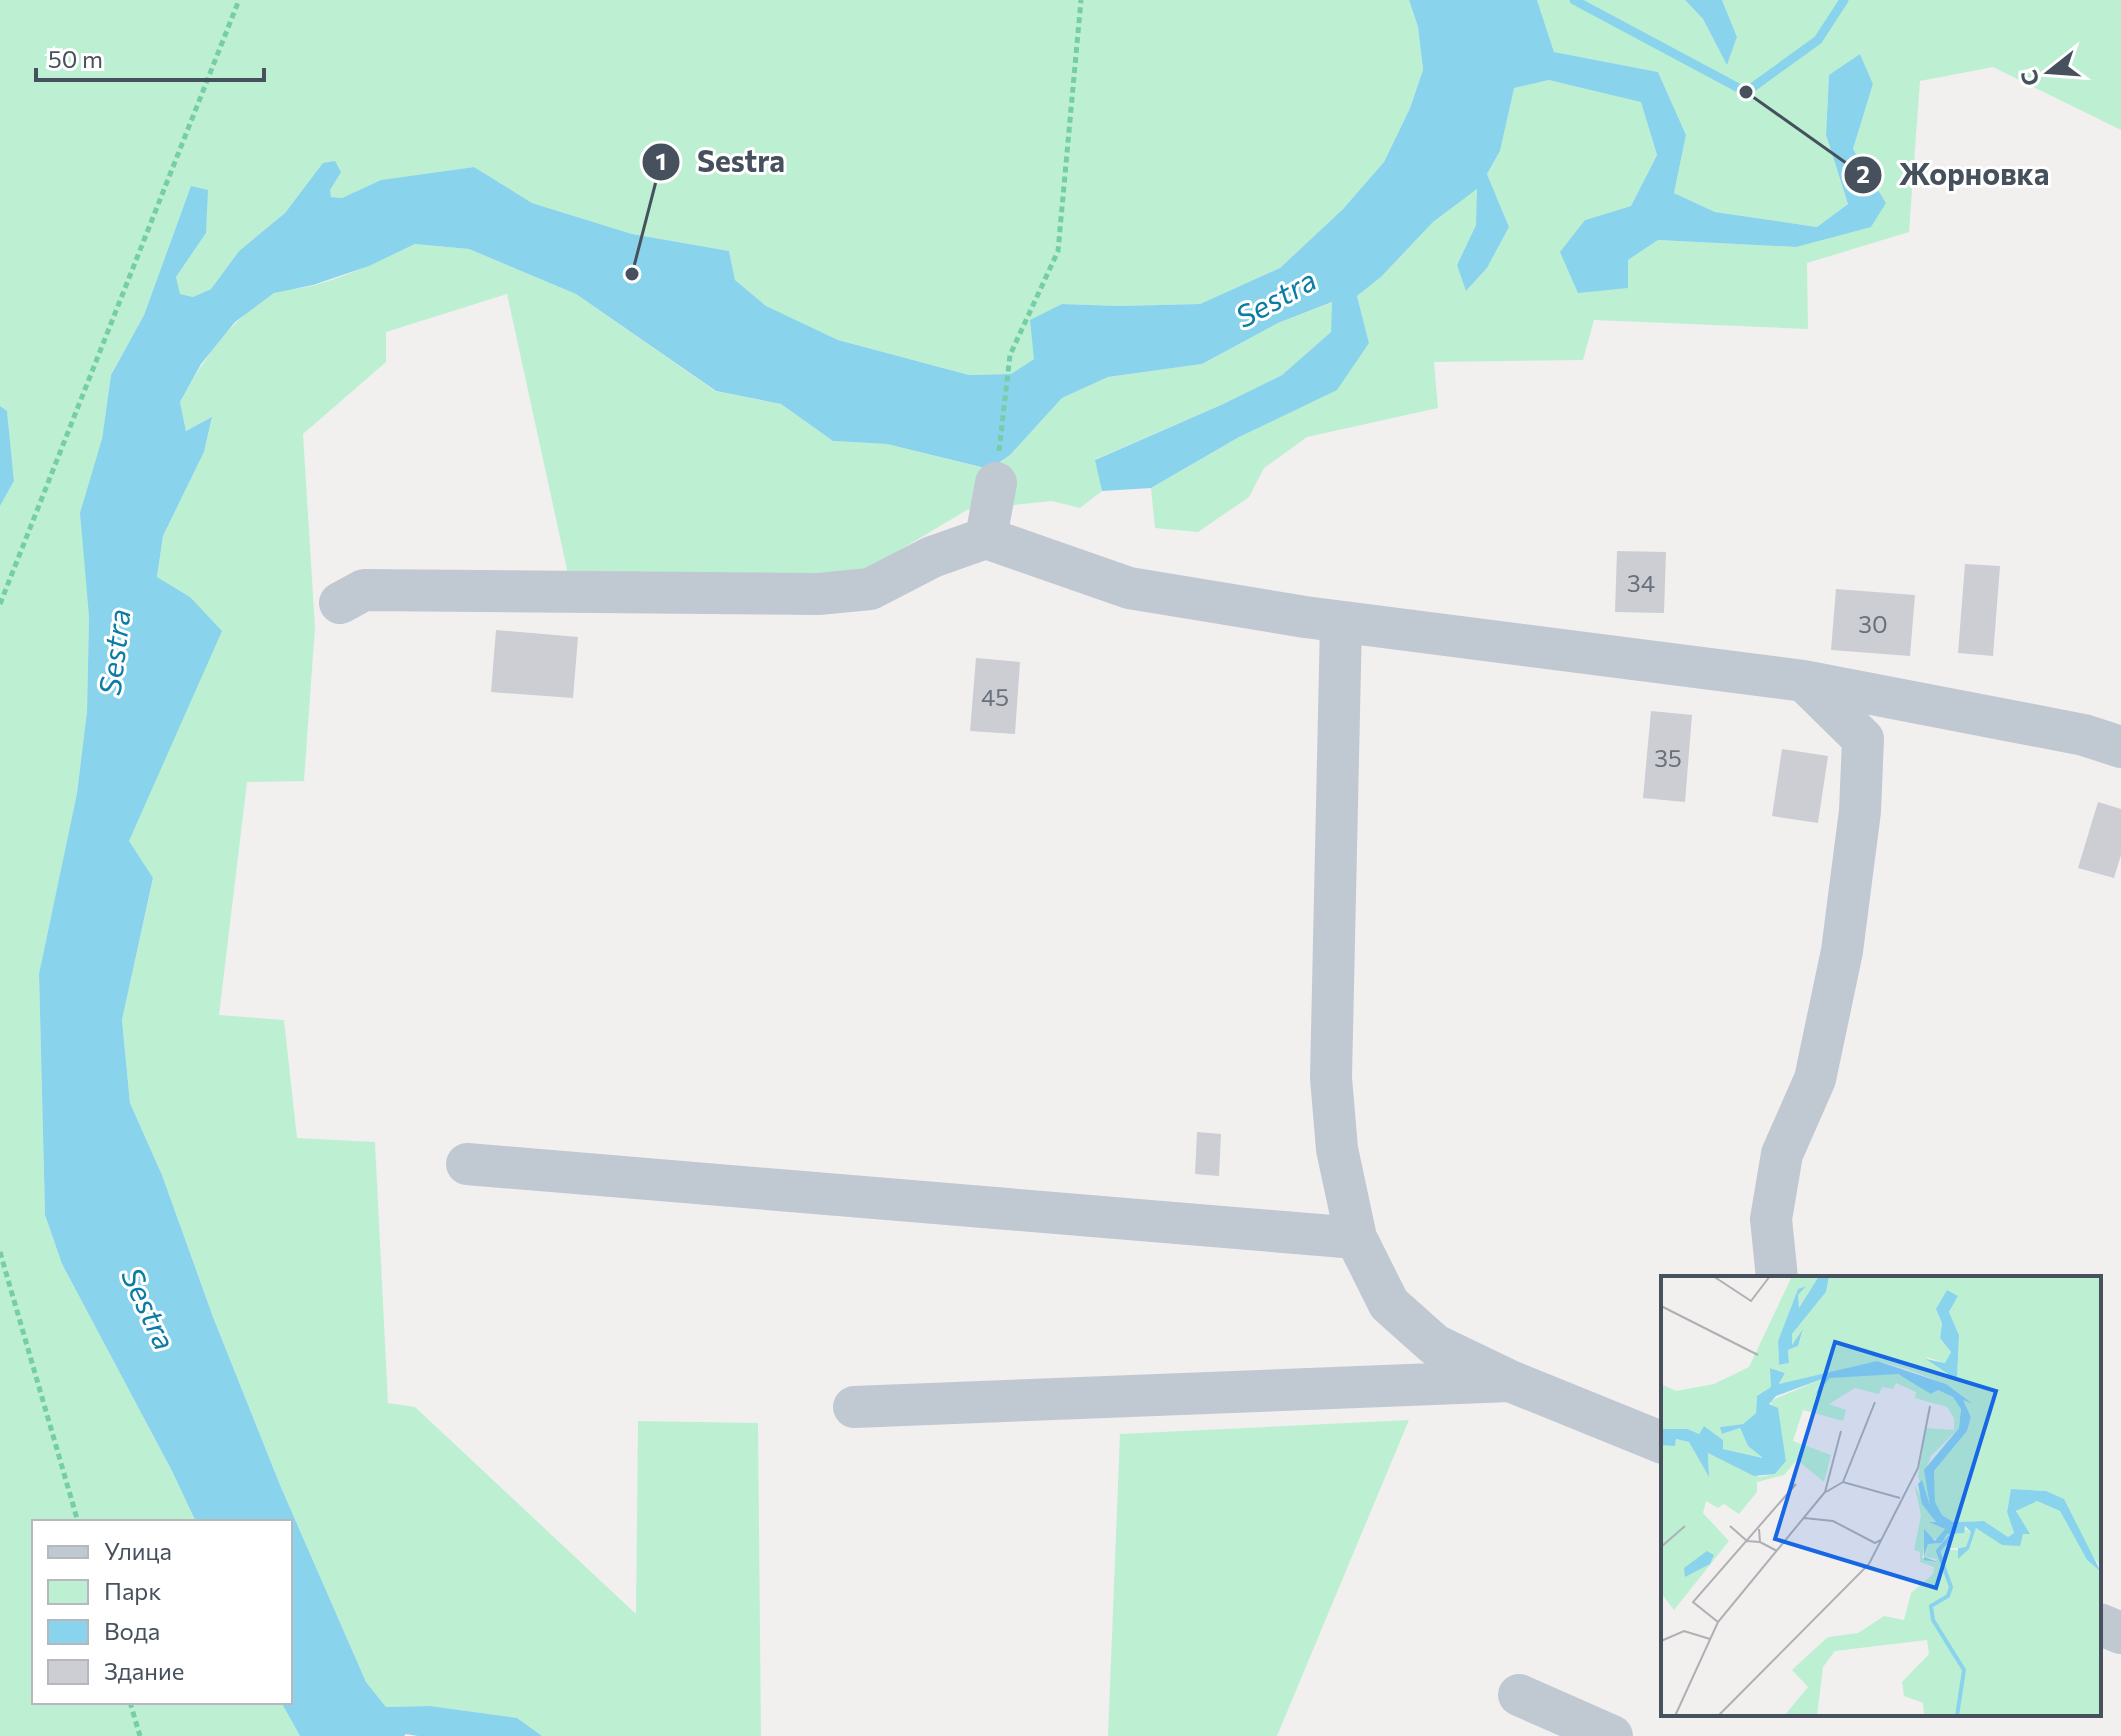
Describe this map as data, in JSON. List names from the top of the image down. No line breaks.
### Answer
{"water":["Sestra"],"places":["Жорновка","Sestra"],"house_numbers":["34","30","45","35"],"legend":["Улица","Парк","Вода","Здание"],"scale_bar":"50 m","north":"left"}
